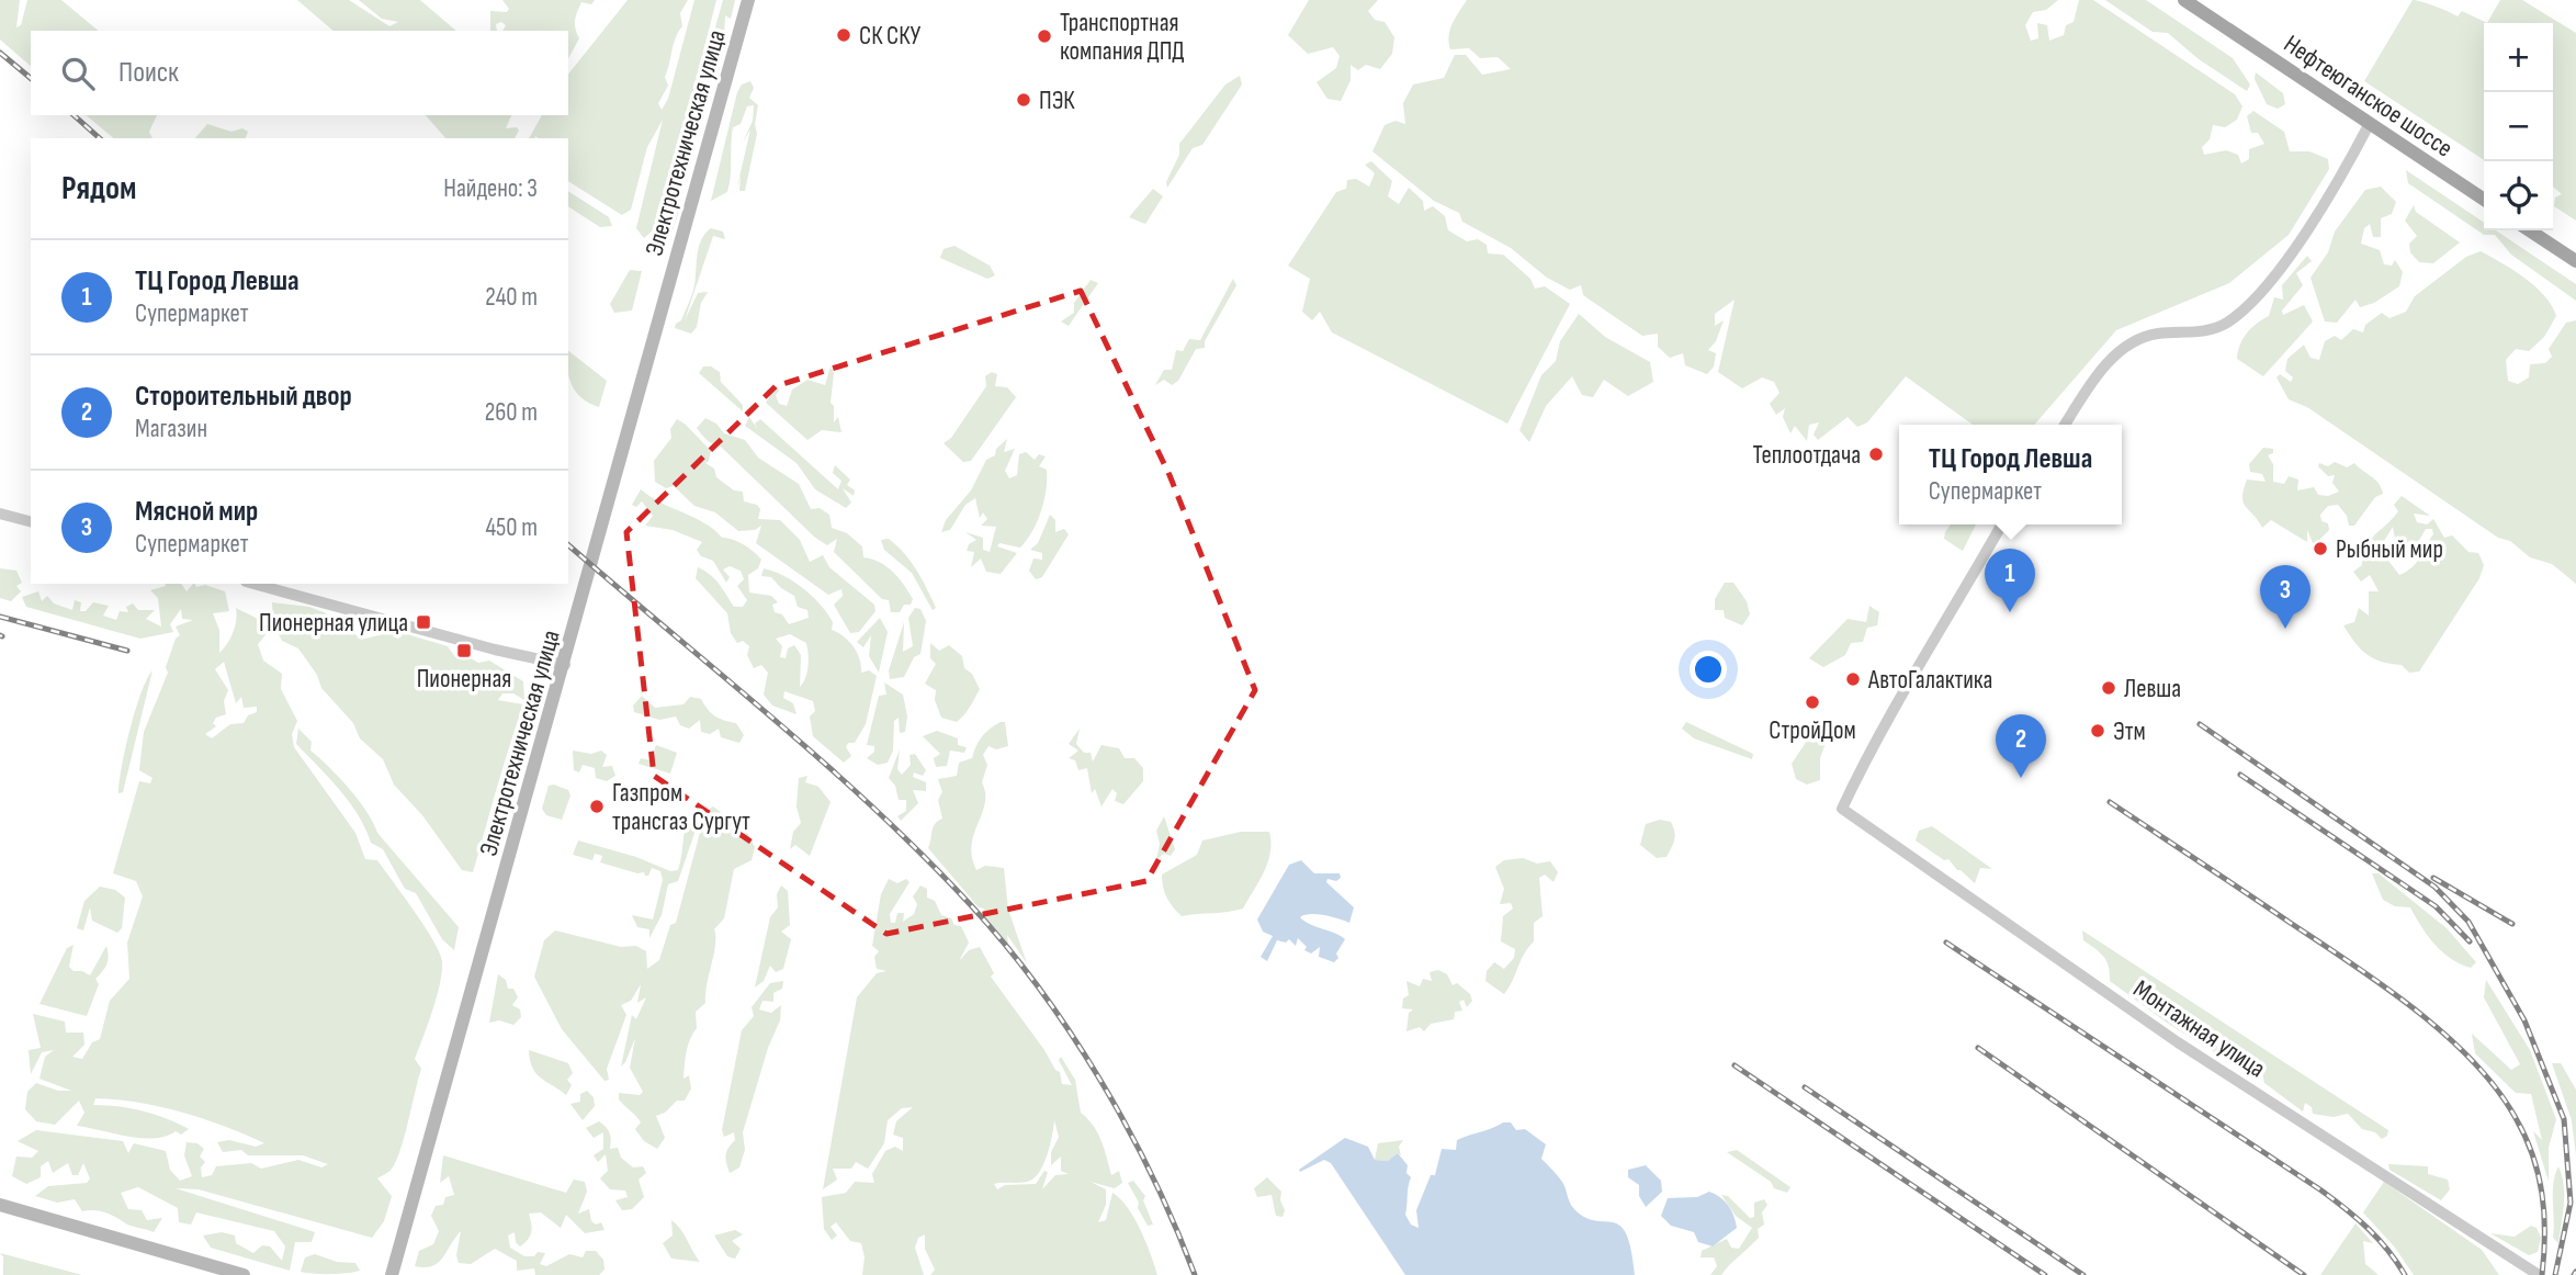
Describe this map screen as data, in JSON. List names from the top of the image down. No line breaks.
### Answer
{"streets":{"main road":["Нефтеюганское шоссе","Электротехническая улица"],"street":["Монтажная улица"]},"places":{"other":["СК СКУ","Транспортная компания ДПД","ПЭК","Теплоотдача","Рыбный мир","АвтоГалактика","Левша","СтройДом","Этм","Газпром трансгаз Сургут"],"transit":["Пионерная улица","Пионерная"]},"page":{"map_buttons":["+","−"],"search":"Поиск","heading":["Рядом","Найдено: 3"],"list":[{"mark":"1","name":"ТЦ Город Левша","note":"Супермаркет","value":"240 m"},{"mark":"2","name":"Стороительный двор","note":"Магазин","value":"260 m"},{"mark":"3","name":"Мясной мир","note":"Супермаркет","value":"450 m"}],"popup":["ТЦ Город Левша","Супермаркет"],"pins":["1","3","2"]}}
